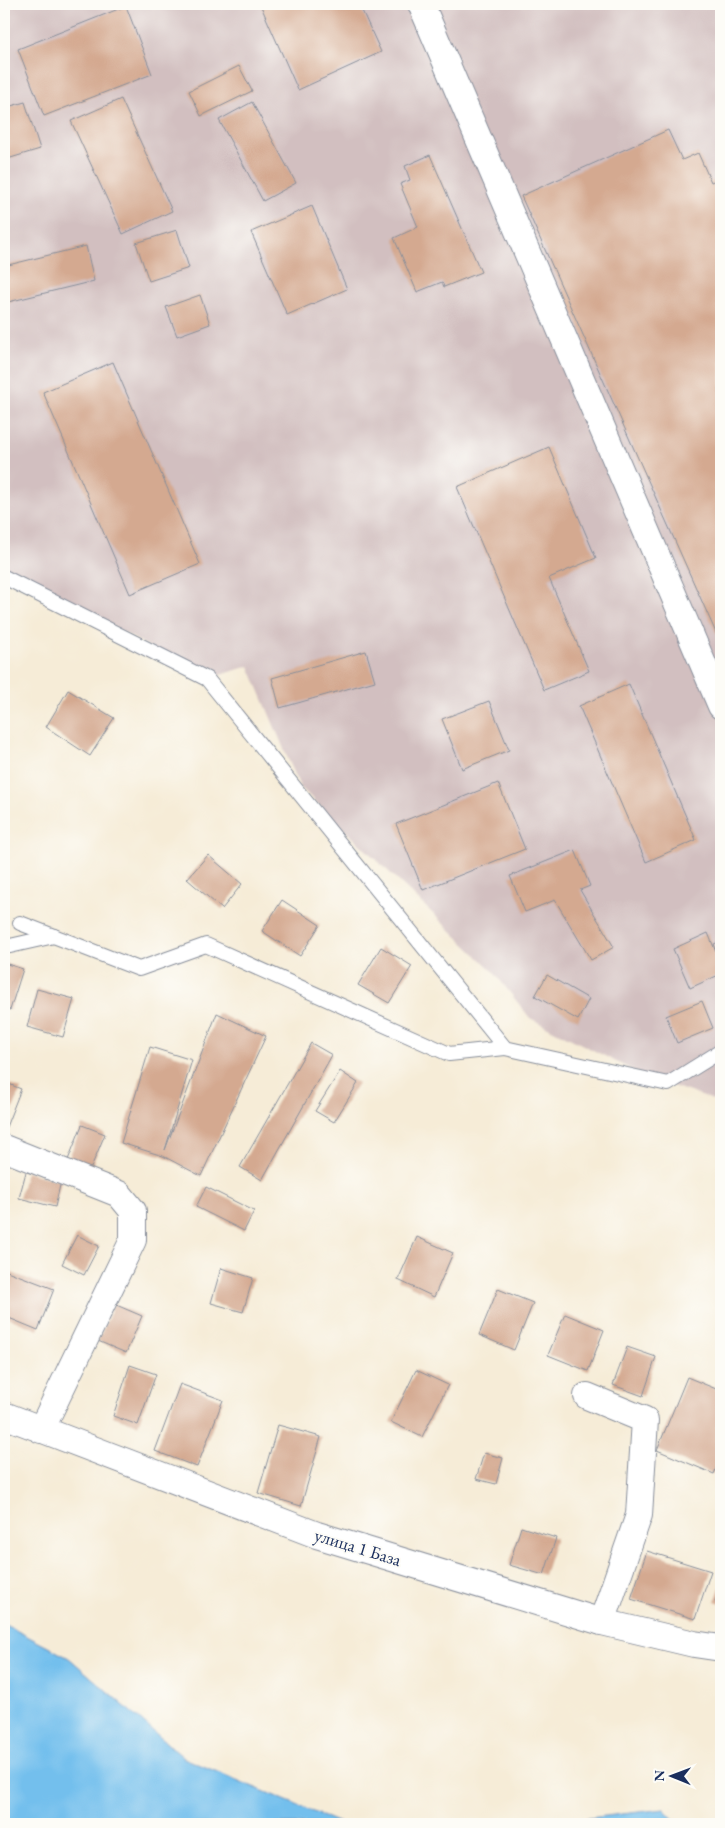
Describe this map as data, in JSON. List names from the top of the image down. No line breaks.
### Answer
{"streets":{"street":["улица 1 База"]},"north":"left"}
